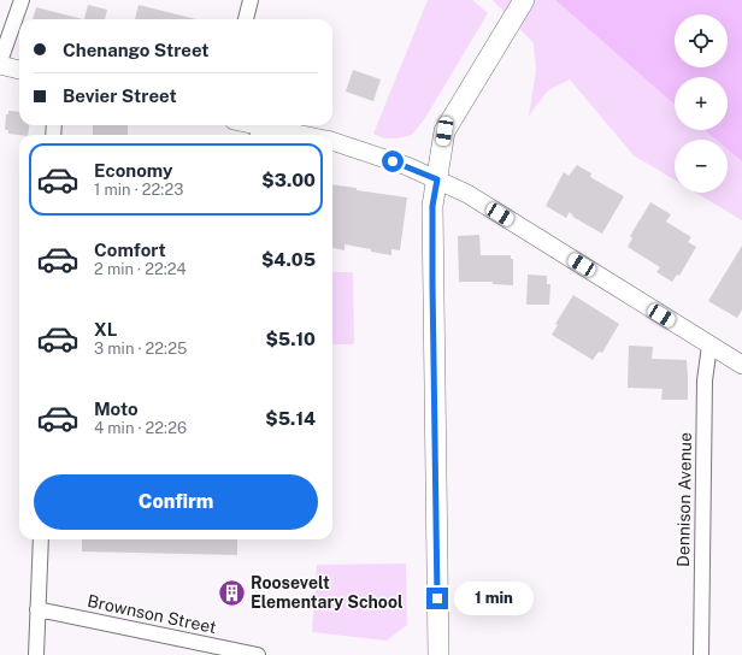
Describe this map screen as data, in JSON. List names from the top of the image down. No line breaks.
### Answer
{"streets":{"street":["Dennison Avenue","Brownson Street"]},"places":{"building":["Roosevelt Elementary School"]},"page":{"map_buttons":["+","−"],"banner":["Chenango Street","Bevier Street"],"list":[{"name":"Economy","note":"1 min · 22:23","value":"$3.00"},{"name":"Comfort","note":"2 min · 22:24","value":"$4.05"},{"name":"XL","note":"3 min · 22:25","value":"$5.10"},{"name":"Moto","note":"4 min · 22:26","value":"$5.14"}],"buttons":"Confirm","bubble":"1 min"}}
